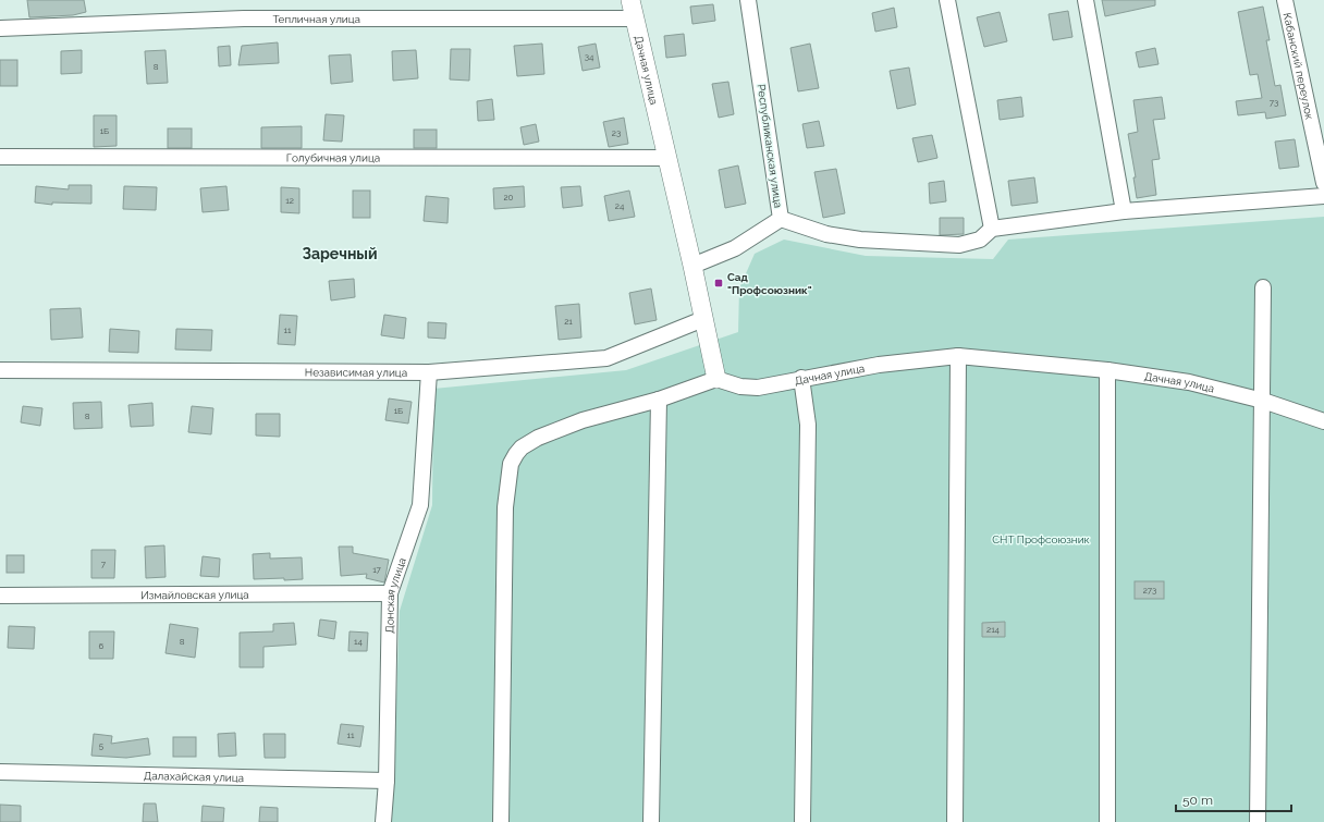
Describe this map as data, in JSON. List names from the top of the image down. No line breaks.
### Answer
{"streets":{"street":["Тепличная улица","Кабанский переулок","Дачная улица","Республиканская улица","Голубичная улица","Независимая улица","Измайловская улица","Донская улица","Далахайская улица"]},"crossings":[["Тепличная улица","Дачная улица"],["Дачная улица","Республиканская улица"],["Дачная улица","Голубичная улица"],["Дачная улица","Независимая улица"],["Независимая улица","Донская улица"],["Измайловская улица","Донская улица"],["Донская улица","Далахайская улица"]],"districts":["Заречный"],"parks":["СНТ Профсоюзник"],"places":{"transit":["Сад \"Профсоюзник\""]},"house_numbers":["34","8","73","1Б","23","20","12","24","21","11","1Б","8","7","17","273","214","8","14","6","11","5"],"scale_bar":"50 m"}
